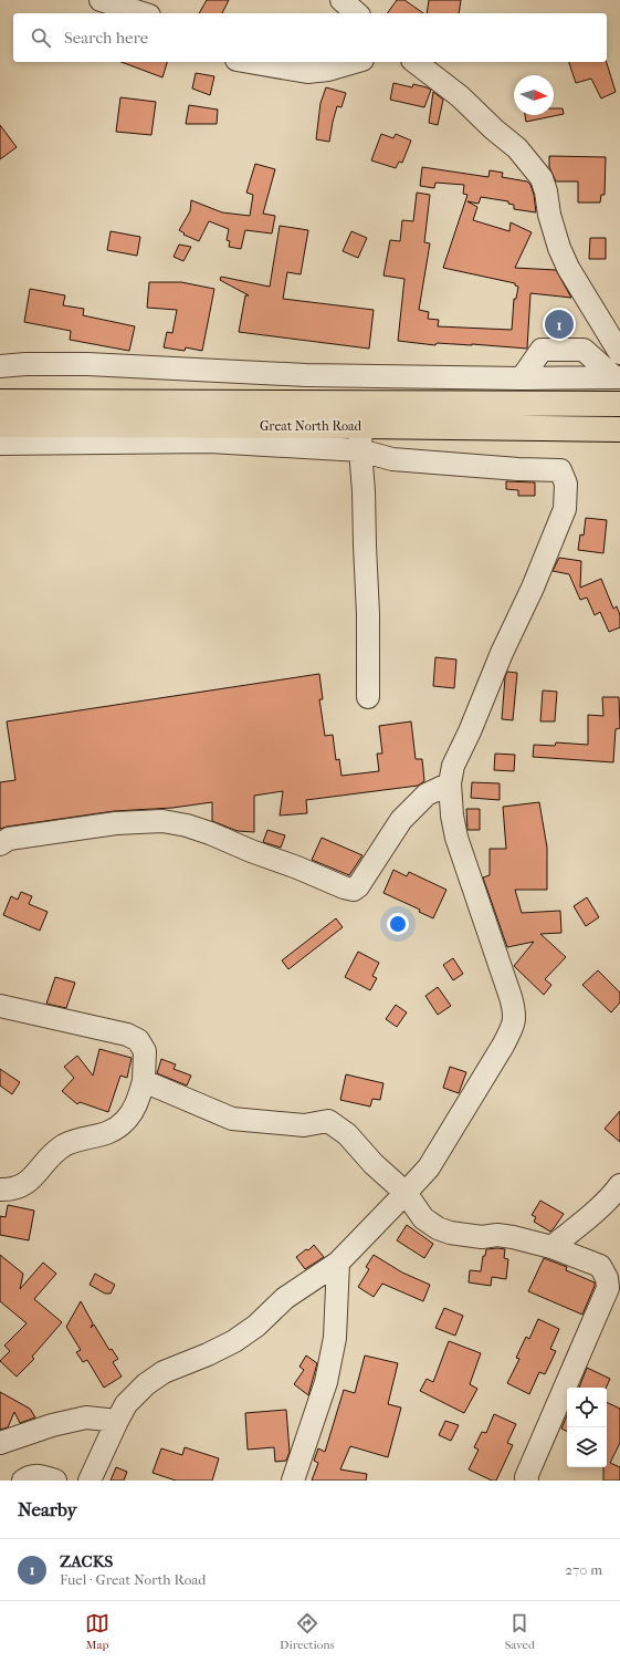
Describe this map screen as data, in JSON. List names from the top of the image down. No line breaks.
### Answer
{"streets":{"main road":["Great North Road"]},"north":"right","page":{"search":"Search here","pins":"1","heading":"Nearby","list":[{"mark":"1","name":"ZACKS","note":"Fuel · Great North Road","value":"270 m"}],"nav":["Map","Directions","Saved"]}}
